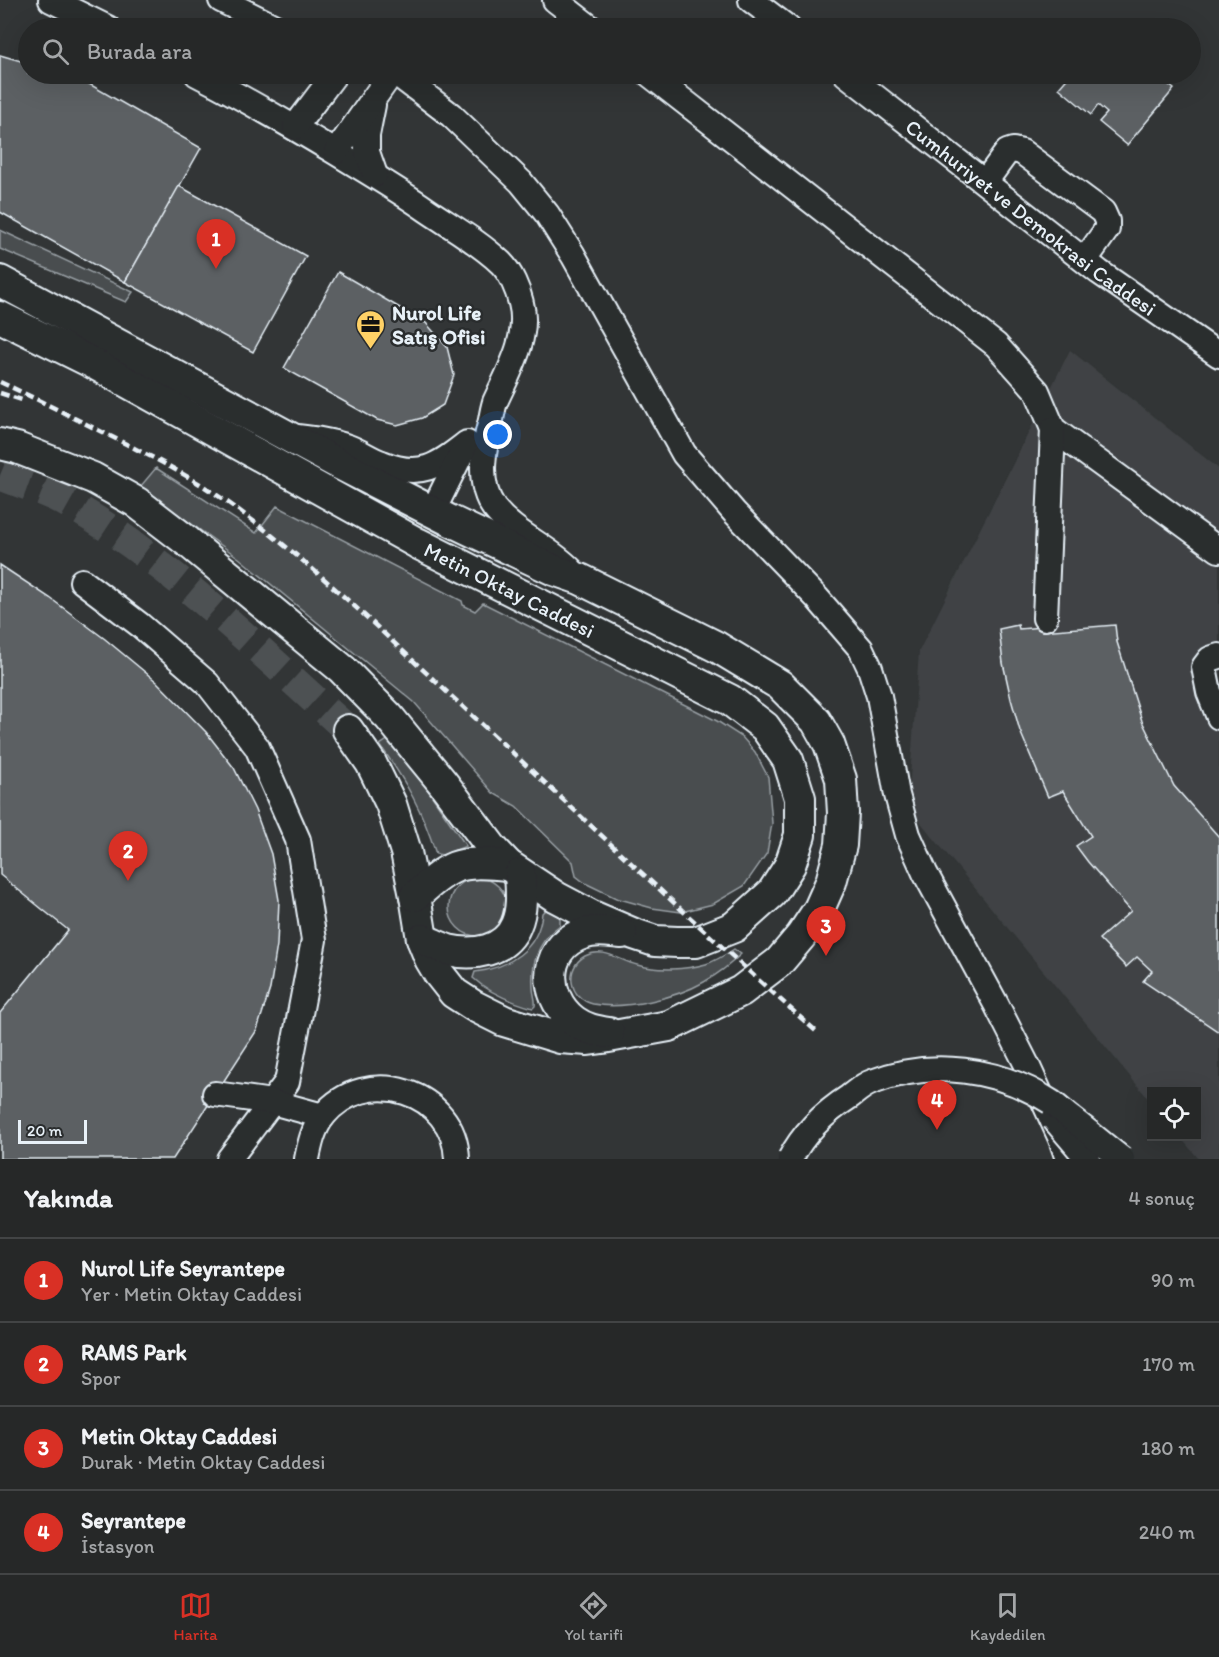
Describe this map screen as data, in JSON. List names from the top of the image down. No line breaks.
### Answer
{"streets":{"main road":["Metin Oktay Caddesi"],"street":["Cumhuriyet ve Demokrasi Caddesi"]},"places":{"office":["Nurol Life Satış Ofisi"]},"scale_bar":"20 m","page":{"search":"Burada ara","pins":["1","2","3","4"],"scale":"20 m","heading":["Yakında","4 sonuç"],"list":[{"mark":"1","name":"Nurol Life Seyrantepe","note":"Yer · Metin Oktay Caddesi","value":"90 m"},{"mark":"2","name":"RAMS Park","note":"Spor","value":"170 m"},{"mark":"3","name":"Metin Oktay Caddesi","note":"Durak · Metin Oktay Caddesi","value":"180 m"},{"mark":"4","name":"Seyrantepe","note":"İstasyon","value":"240 m"}],"nav":["Harita","Yol tarifi","Kaydedilen"]}}
